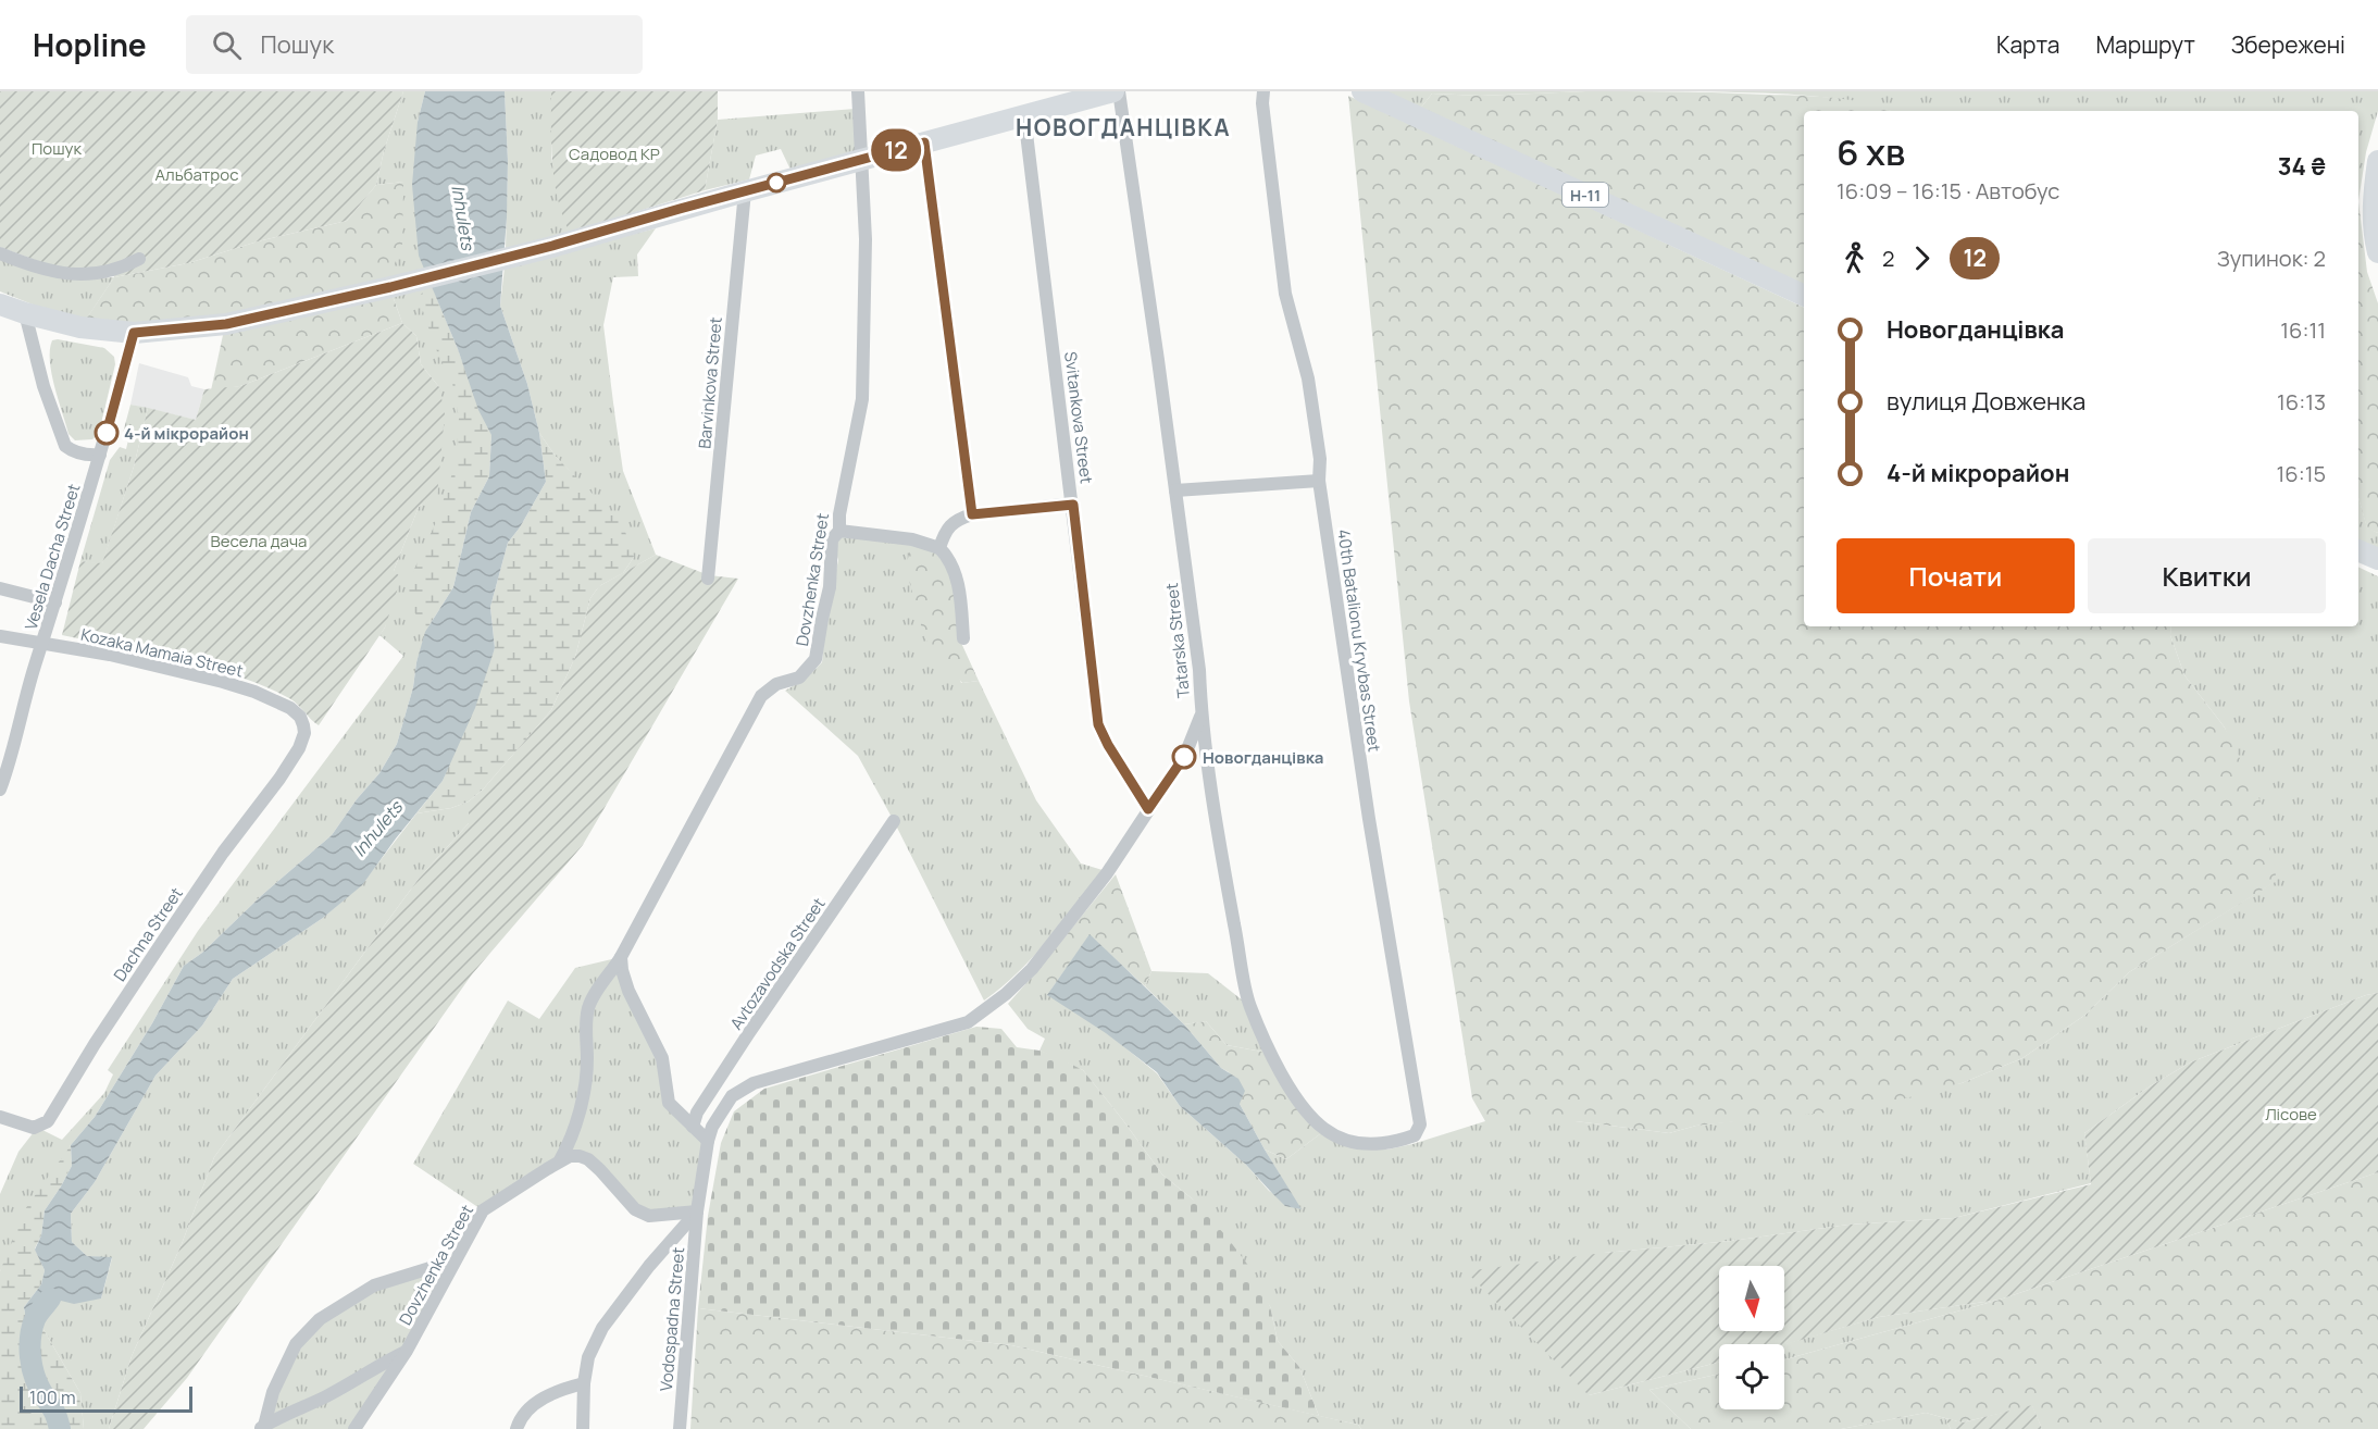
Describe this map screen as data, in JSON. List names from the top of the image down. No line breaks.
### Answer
{"streets":{"main road":["Н-11"],"street":["Barvinkova Street","Svitankova Street","Vesela Dacha Street","Dovzhenka Street","Tatarska Street","40th Batalionu Kryvbas Street","Kozaka Mamaia Street","Dachna Street","Avtozavodska Street","Vodospadna Street"]},"crossings":[["Svitankova Street","Vodospadna Street"],["Vesela Dacha Street","Kozaka Mamaia Street"],["Tatarska Street","40th Batalionu Kryvbas Street"],["Tatarska Street","Vodospadna Street"],["Kozaka Mamaia Street","Dachna Street"]],"districts":["НОВОГДАНЦІВКА"],"water":["Inhulets"],"parks":["Пошук","Садовод КР","Альбатрос","Весела дача","Лісове"],"places":["4-й мікрорайон","Новогданцівка"],"lines":["bus line 12"],"scale_bar":"100 m","north":"bottom","page":{"header":"Hopline","search":"Пошук","nav":["Карта","Маршрут","Збережені"],"on_map":"12","heading":["6 хв","16:09 – 16:15 · Автобус","34 ₴"],"legs":["2","12","Зупинок: 2"],"list":[{"name":"Новогданцівка","value":"16:11"},{"name":"вулиця Довженка","value":"16:13"},{"name":"4-й мікрорайон","value":"16:15"}],"buttons":["Почати","Квитки"],"scale":"100 m"}}
